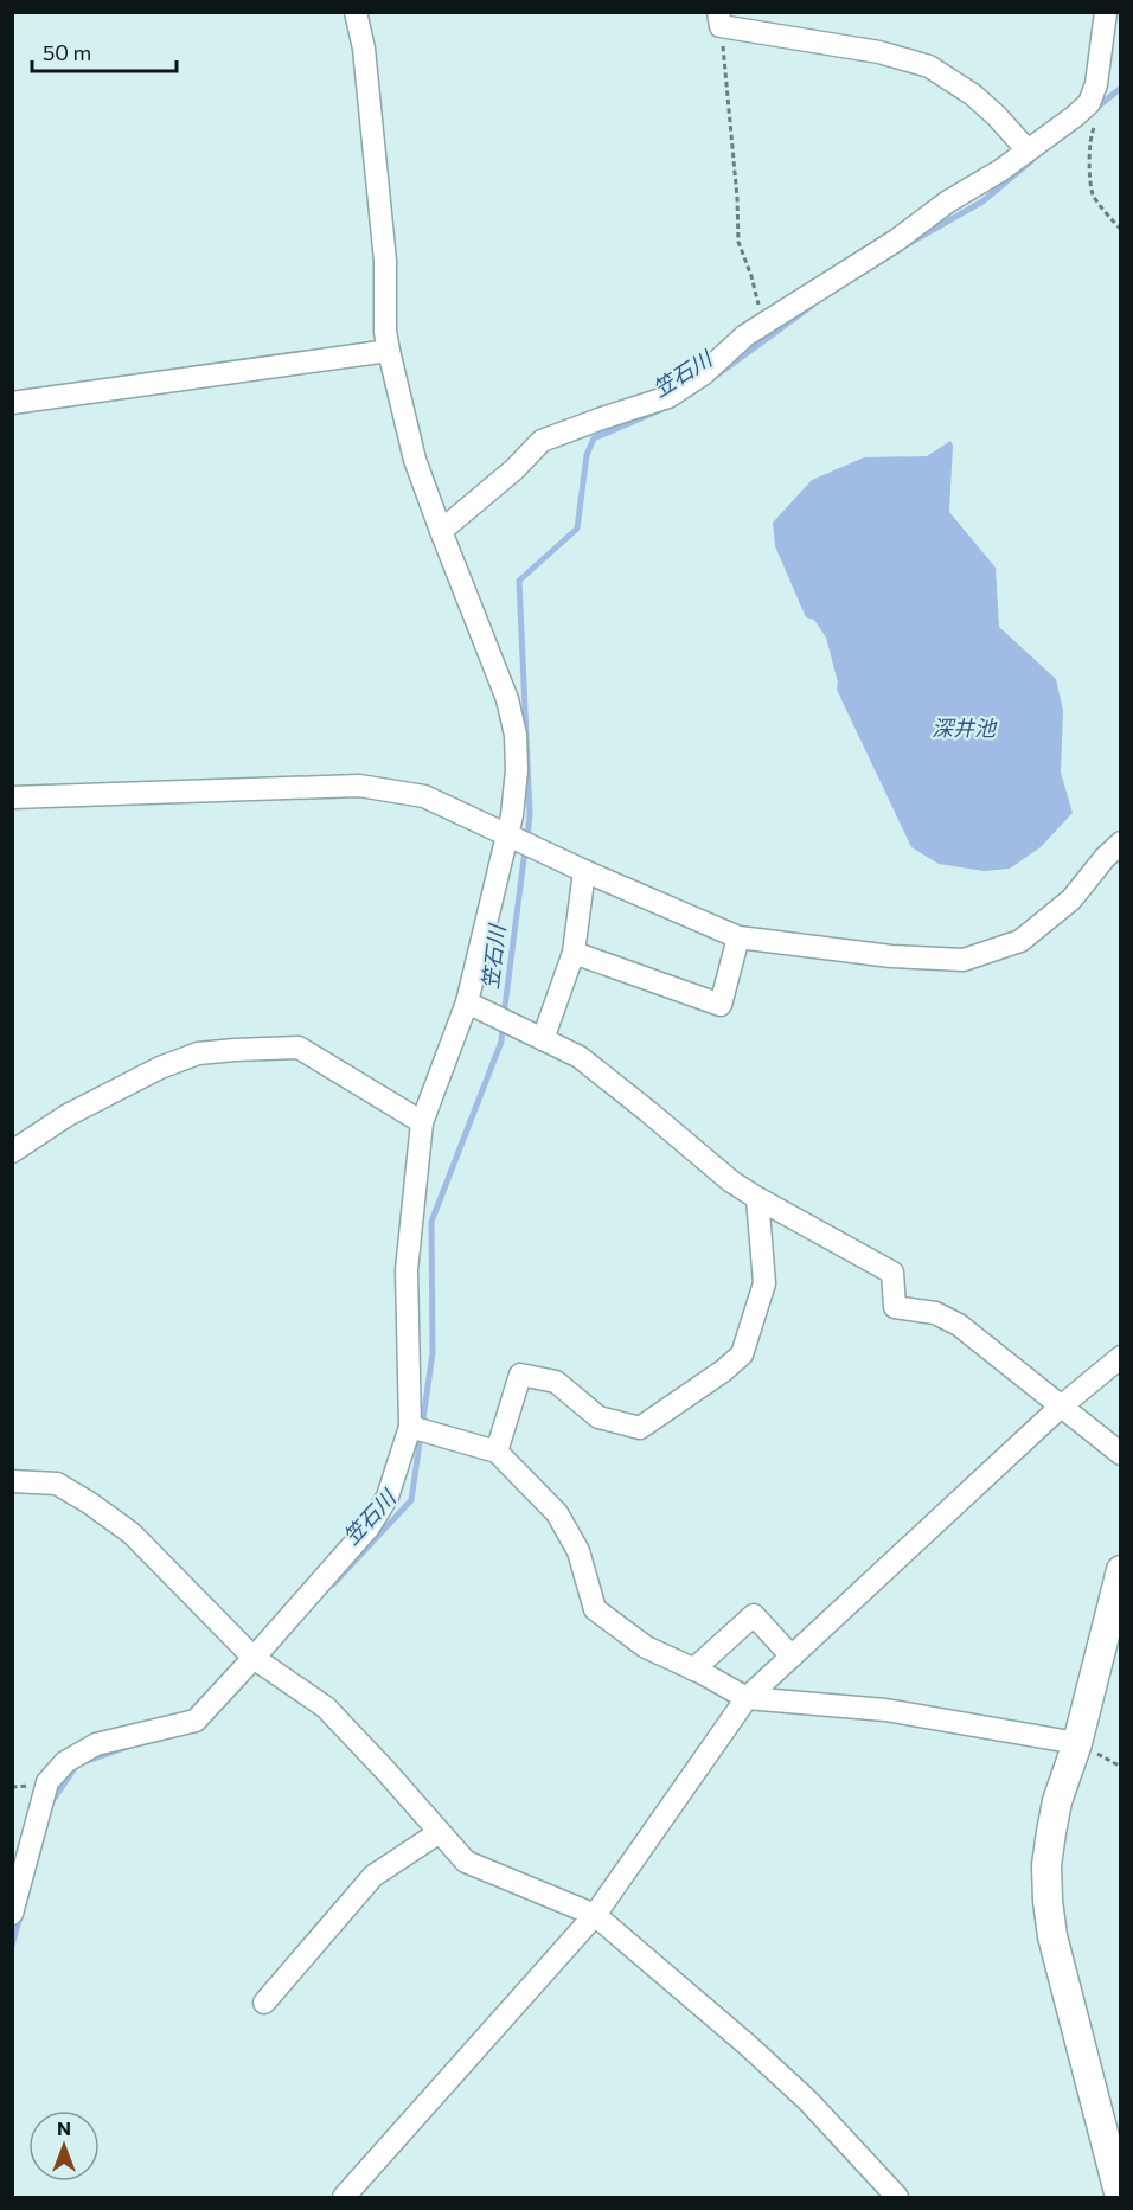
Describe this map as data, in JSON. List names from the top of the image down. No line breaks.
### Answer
{"water":["笠石川","深井池"],"scale_bar":"50 m","north":"top"}
